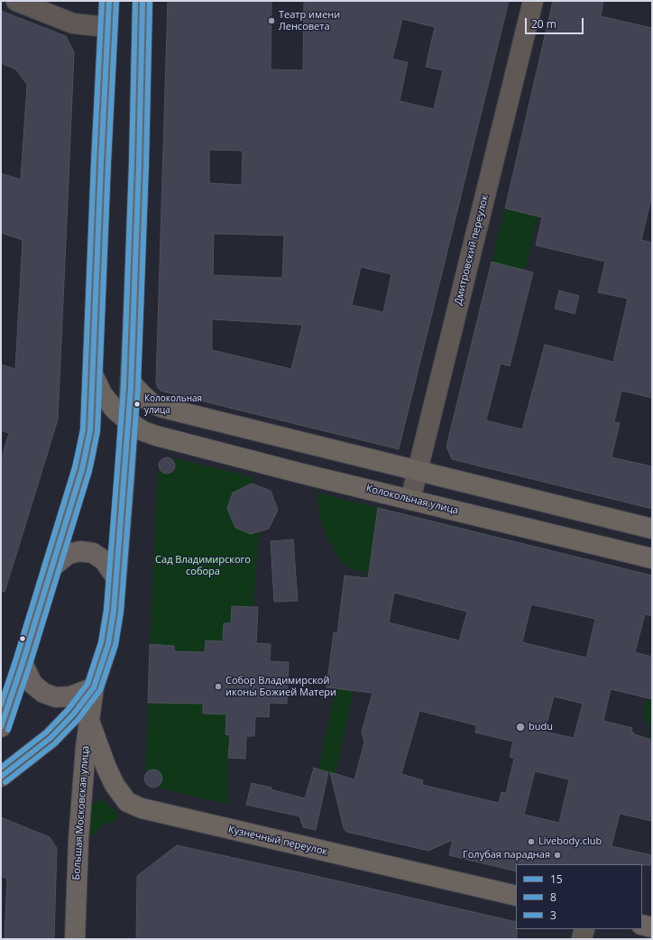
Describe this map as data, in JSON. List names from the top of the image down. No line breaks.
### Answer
{"streets":{"main road":["Большая Московская улица"],"street":["Дмитровский переулок","Колокольная улица","Кузнечный переулок"]},"crossings":[["Дмитровский переулок","Колокольная улица"],["Колокольная улица","Большая Московская улица"],["Большая Московская улица","Кузнечный переулок"]],"parks":["Сад Владимирского собора"],"places":["Театр имени Ленсовета","Колокольная улица","Собор Владимирской иконы Божией Матери","budu","Livebody.club","Голубая парадная"],"lines":["transit line 15","transit line 8","transit line 3"],"legend":["15","8","3"],"scale_bar":"20 m"}
